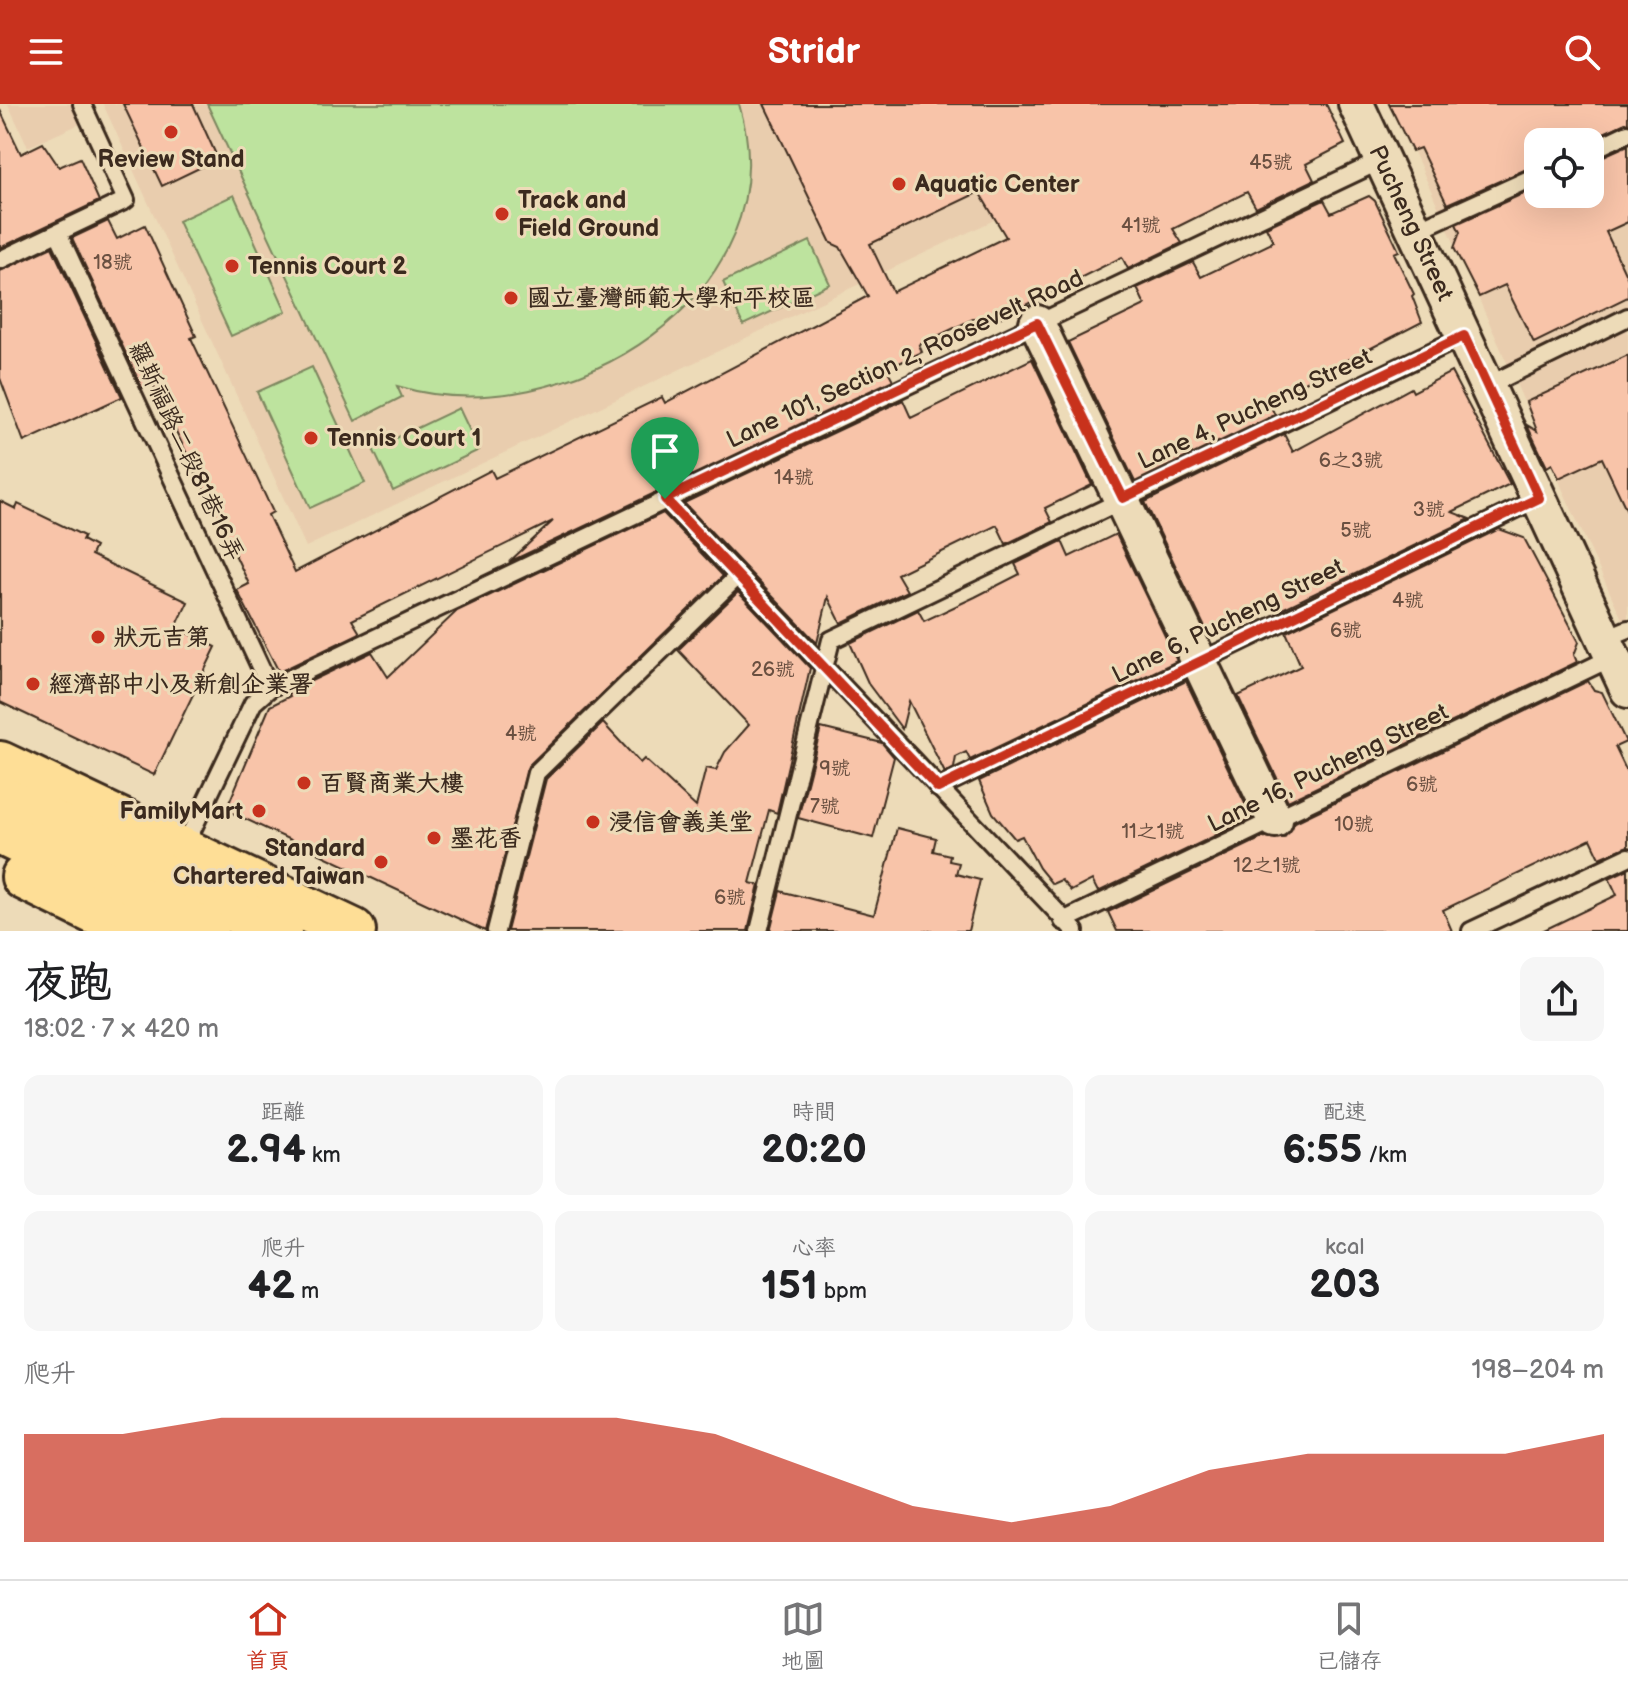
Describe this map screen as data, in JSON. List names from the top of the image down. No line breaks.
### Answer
{"streets":{"street":["Pucheng Street"],"lane":["Lane 101, Section 2, Roosevelt Road","Lane 4, Pucheng Street","羅斯福路二段81巷16弄","Lane 6, Pucheng Street","Lane 16, Pucheng Street"]},"crossings":[["Pucheng Street","Lane 101, Section 2, Roosevelt Road"],["Pucheng Street","Lane 4, Pucheng Street"],["Pucheng Street","Lane 6, Pucheng Street"],["Pucheng Street","Lane 16, Pucheng Street"],["Lane 101, Section 2, Roosevelt Road","羅斯福路二段81巷16弄"]],"places":["Review Stand","Aquatic Center","Track and Field Ground","Tennis Court 2","國立臺灣師範大學和平校區","Tennis Court 1","狀元吉第","經濟部中小及新創企業署","百賢商業大樓","FamilyMart","浸信會義美堂","墨花香","Standard Chartered Taiwan"],"house_numbers":["45號","41號","18號","6之3號","14號","3號","5號","4號","6號","26號","4號","9號","6號","7號","10號","11之1號","12之1號","6號"],"page":{"header":"Stridr","heading":["夜跑","18:02 · 7 × 420 m"],"stats":[["距離","2.94 km"],["時間","20:20"],["配速","6:55 /km"],["爬升","42 m"],["心率","151 bpm"],["kcal","203"]],"chart":["爬升","198–204 m"],"tabs":["首頁","地圖","已儲存"]}}
